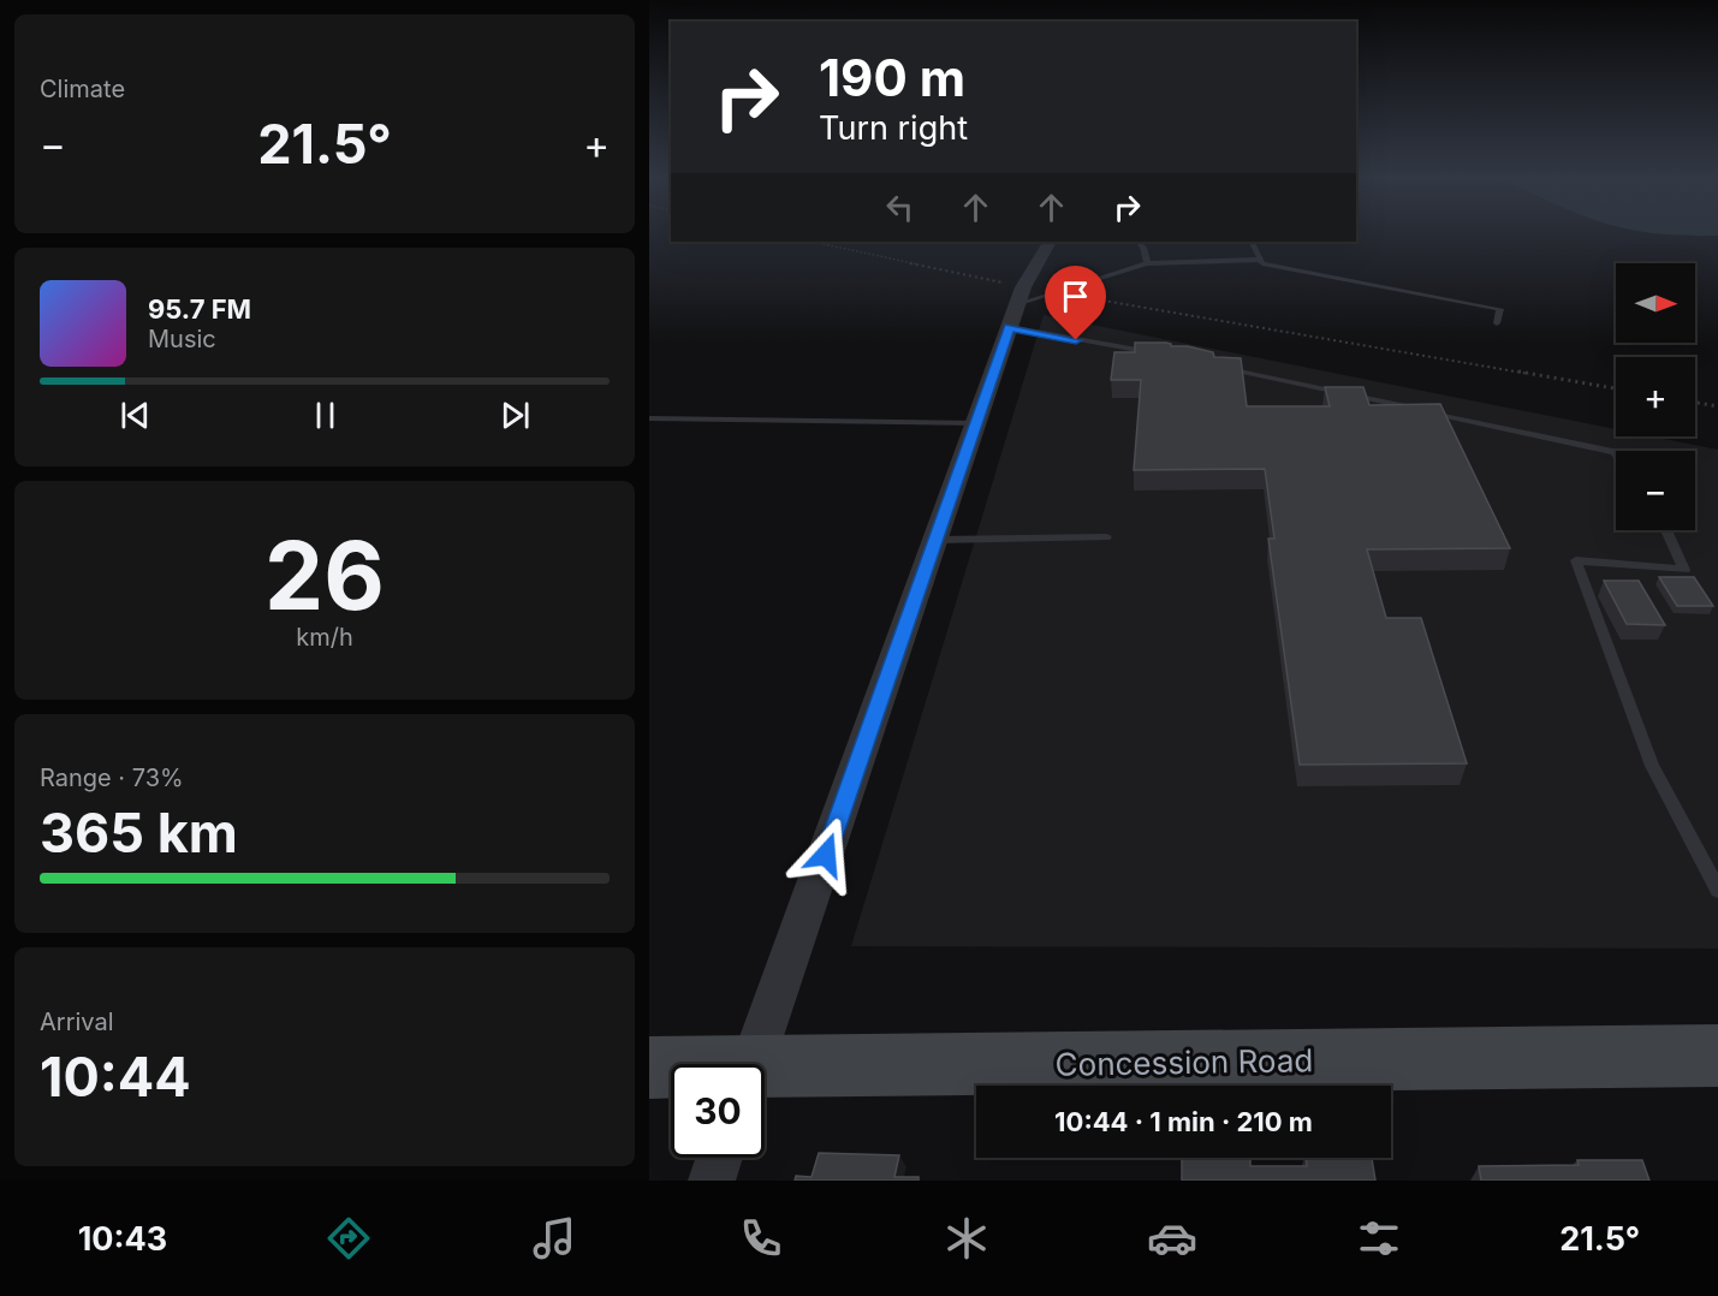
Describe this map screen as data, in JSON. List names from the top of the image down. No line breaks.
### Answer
{"streets":{"street":["Concession Road"]},"north":"right","page":{"tile":["Climate",["26","km/h"],["Range · 73%","365 km"],["Arrival","10:44"]],"turn":["190 m","Turn right"],"heat":["−","21.5°","+"],"map_buttons":["+","−"],"song":["95.7 FM","Music"],"limit":"30","trip":"10:44 · 1 min · 210 m","tabs":["10:43","21.5°"]}}
